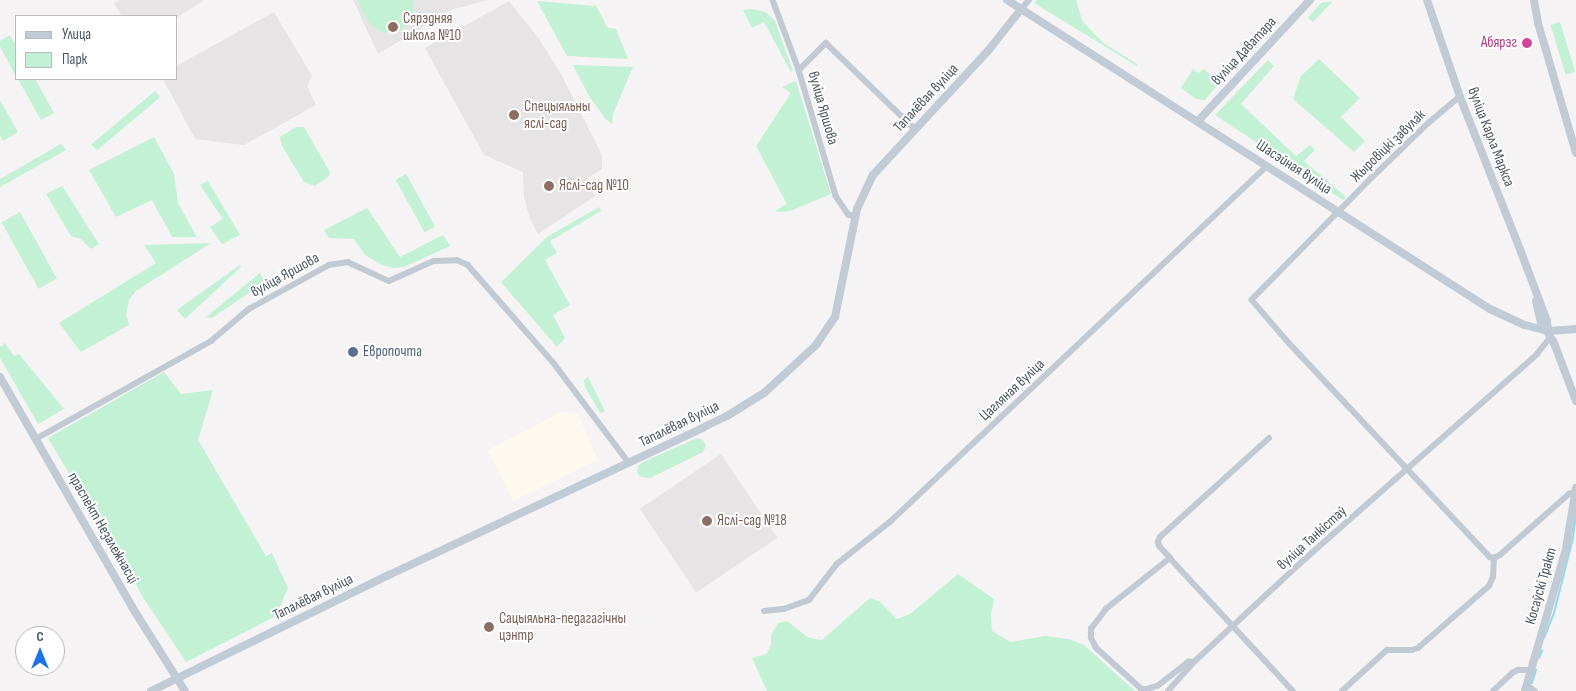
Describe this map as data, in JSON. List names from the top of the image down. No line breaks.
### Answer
{"streets":{"main road":["вуліца Даватара","Тапалёвая вуліца","вуліца Карла Маркса","Шасэйная вуліца","праспект Незалежнасці","Косаўскі Тракт"],"street":["вуліца Яршова","Жыровіцкі завулак","Цагляная вуліца","вуліца Танкістаў"]},"crossings":[["вуліца Даватара","Шасэйная вуліца"],["Тапалёвая вуліца","вуліца Яршова"],["Тапалёвая вуліца","Шасэйная вуліца"],["Тапалёвая вуліца","праспект Незалежнасці"],["вуліца Яршова","праспект Незалежнасці"],["вуліца Карла Маркса","Жыровіцкі завулак"],["вуліца Карла Маркса","Шасэйная вуліца"],["вуліца Карла Маркса","вуліца Танкістаў"],["Жыровіцкі завулак","Шасэйная вуліца"],["Жыровіцкі завулак","вуліца Танкістаў"],["Шасэйная вуліца","Цагляная вуліца"],["Шасэйная вуліца","вуліца Танкістаў"]],"places":["Сярэдняя школа №10","Абярэг","Спецыяльны яслі-сад","Яслі-сад №10","Европочта","Яслі-сад №18","Сацыяльна-педагагічны цэнтр"],"legend":["Улица","Парк"],"north":"top"}
